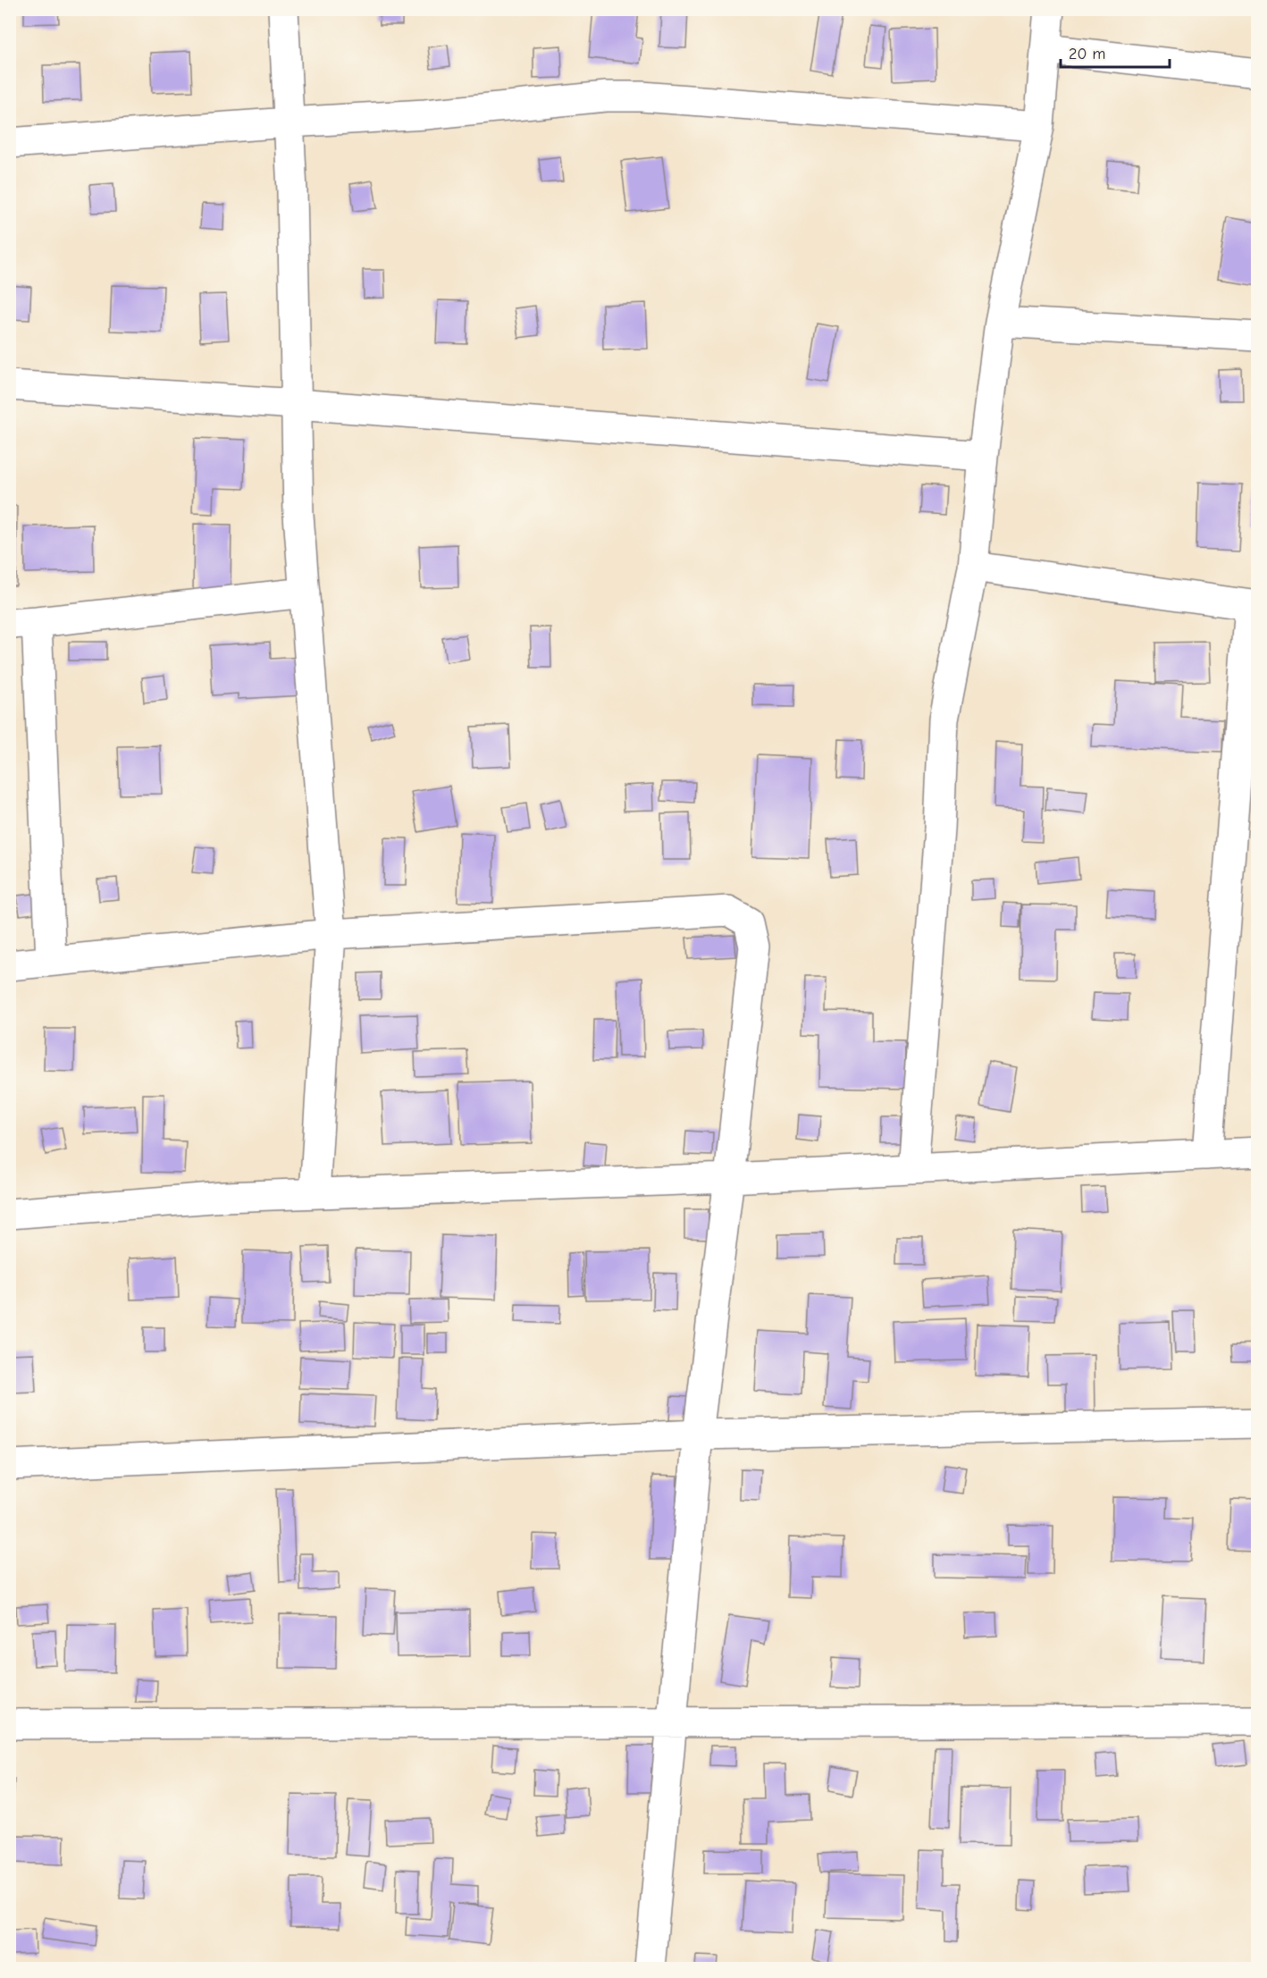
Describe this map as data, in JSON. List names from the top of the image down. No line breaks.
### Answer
{"scale_bar":"20 m"}
